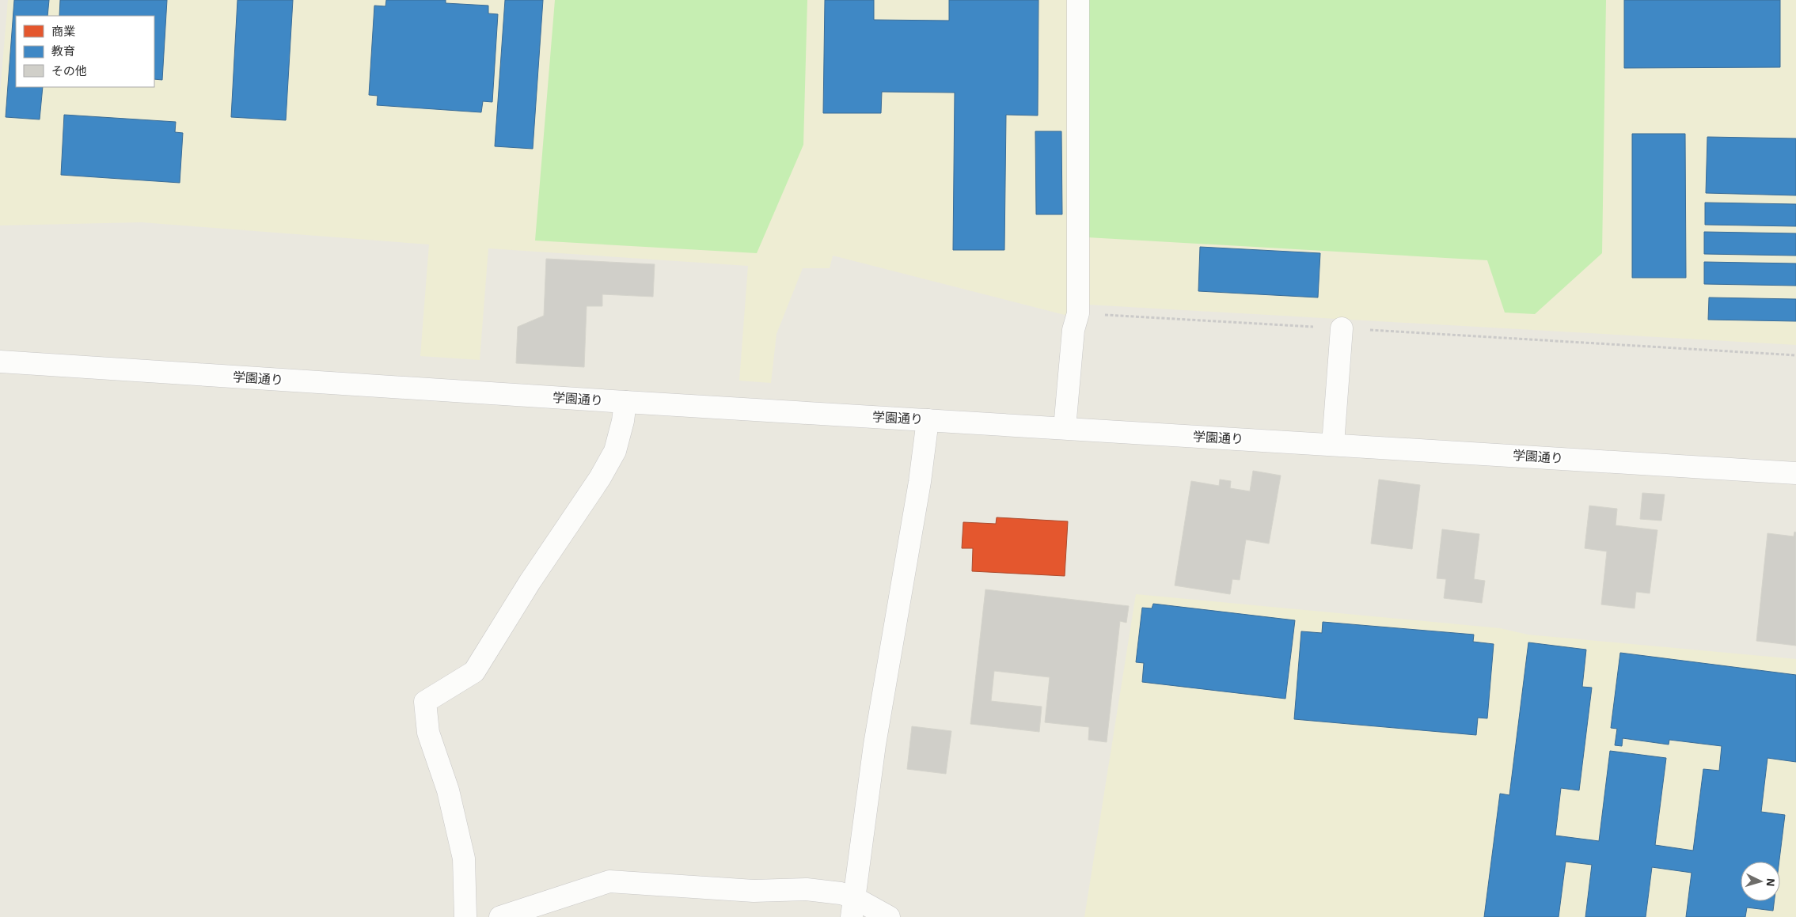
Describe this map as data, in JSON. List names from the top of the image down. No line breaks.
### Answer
{"streets":{"street":["学園通り"]},"legend":["商業","教育","その他"],"north":"right"}
